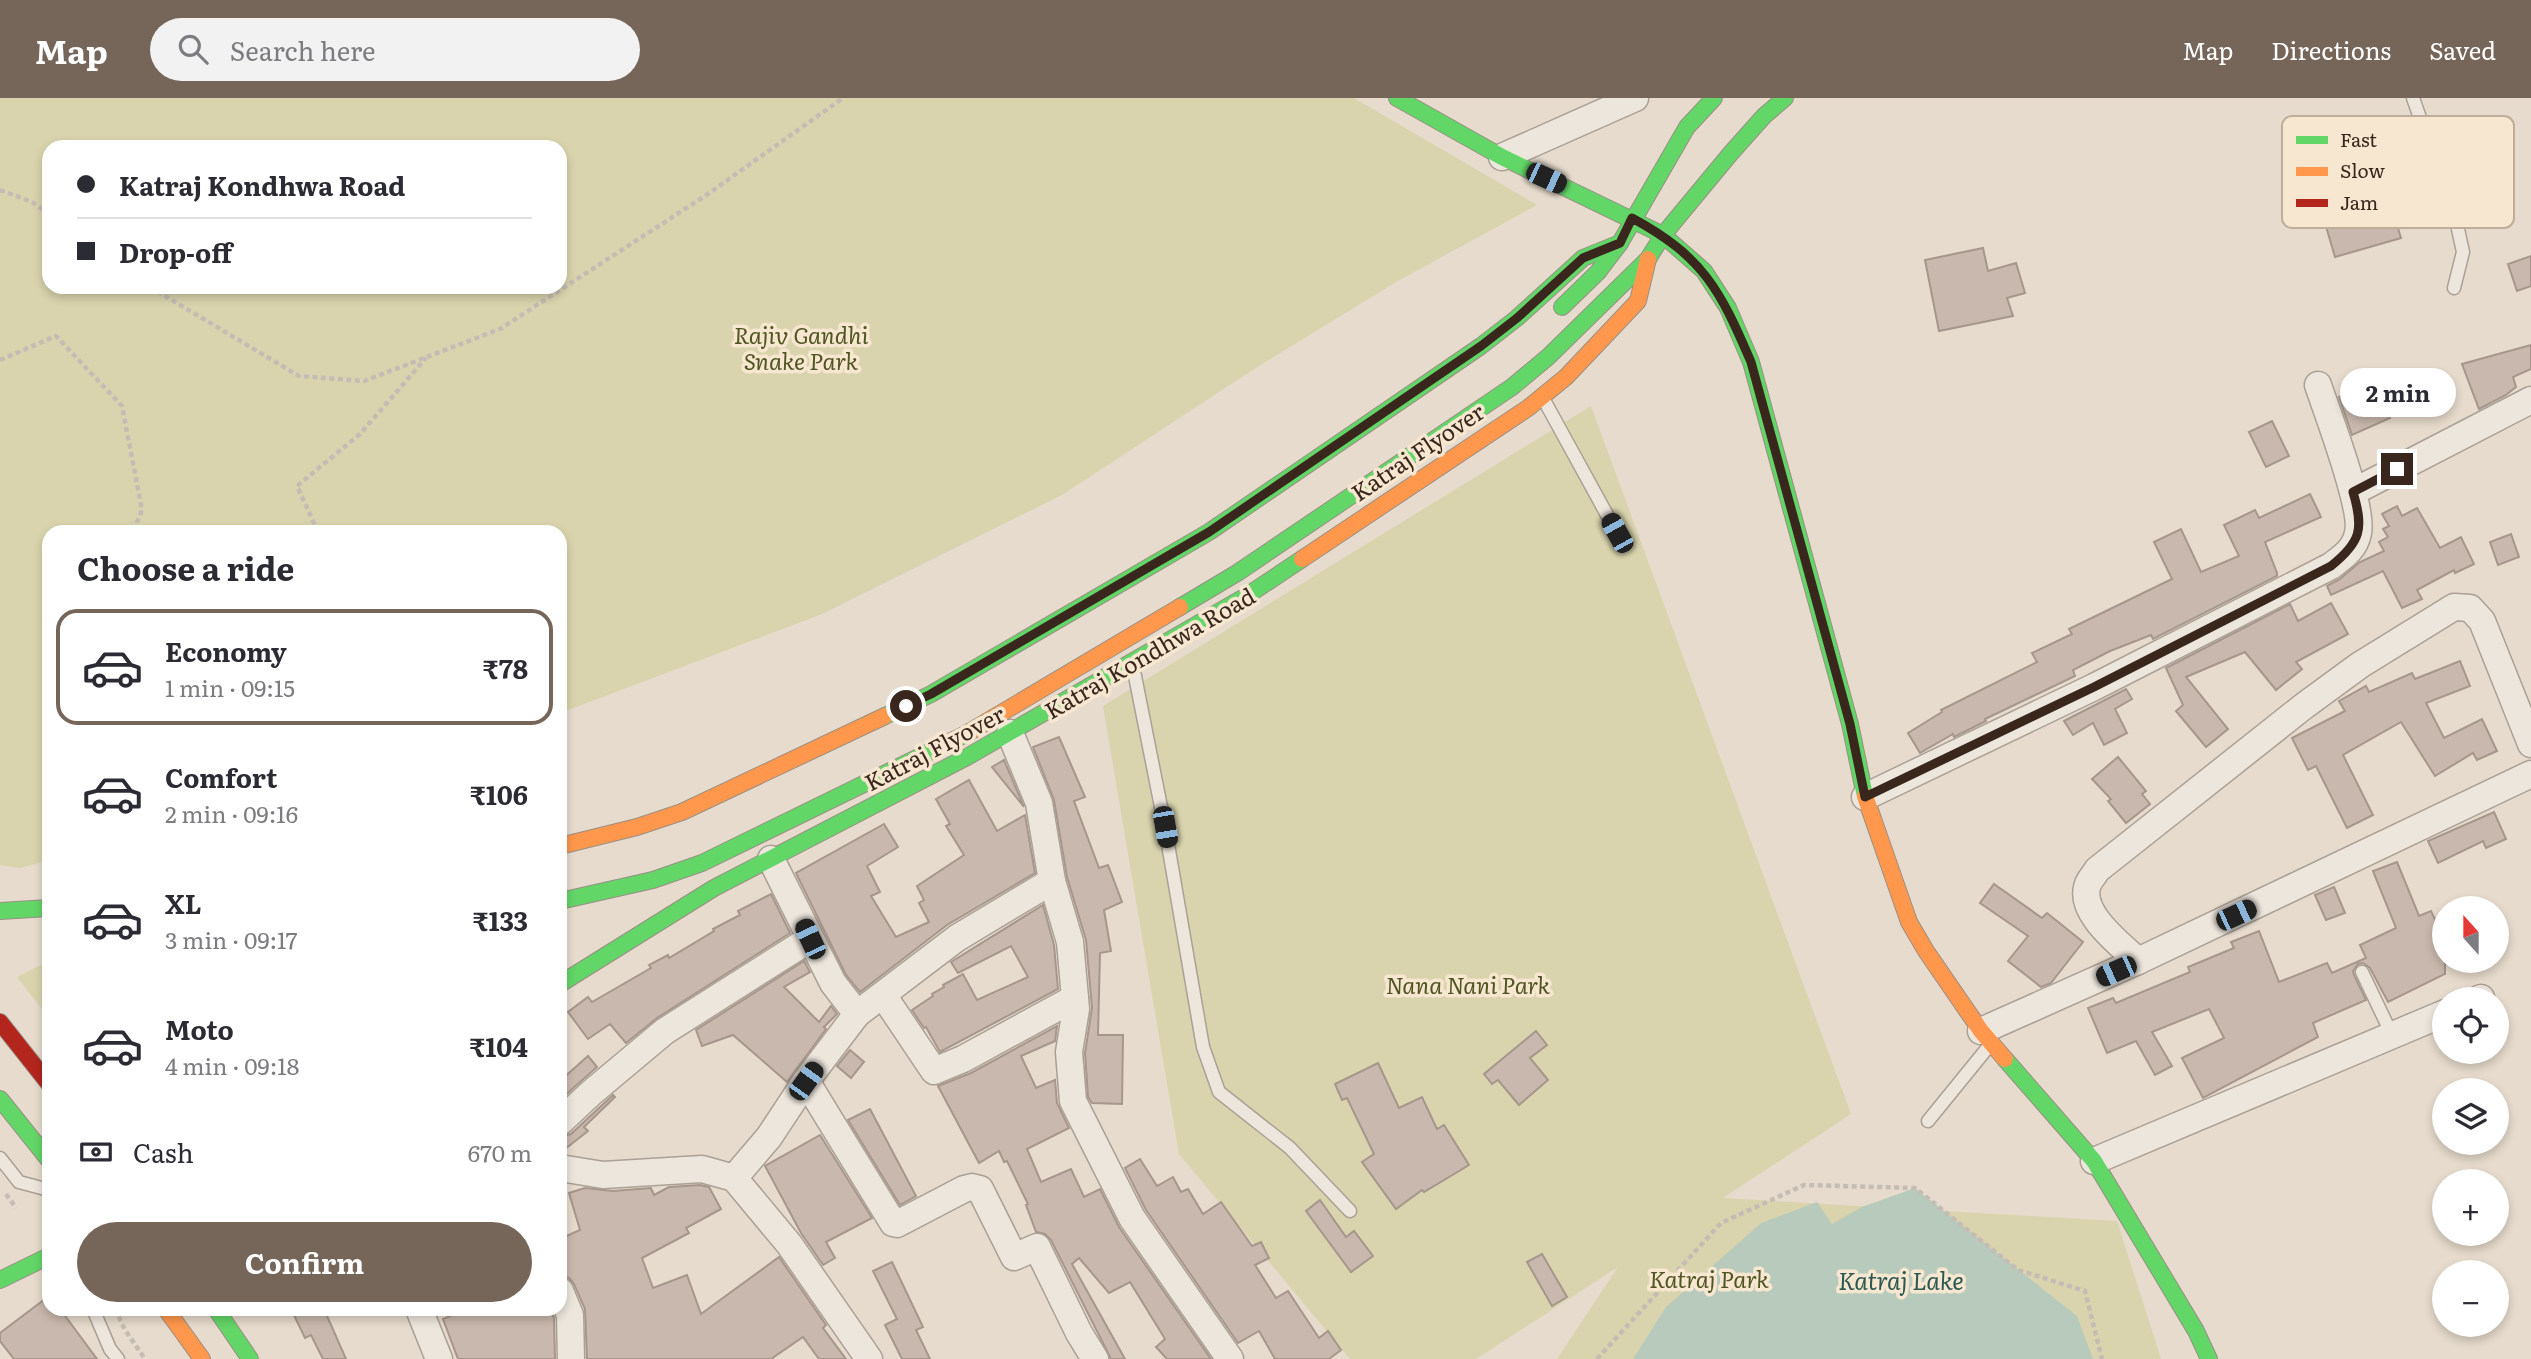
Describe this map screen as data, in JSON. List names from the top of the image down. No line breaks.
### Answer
{"streets":{"main road":["Katraj Flyover","Katraj Kondhwa Road"]},"crossings":[["Katraj Flyover","Katraj Kondhwa Road"]],"water":["Katraj Lake"],"parks":["Rajiv Gandhi Snake Park","Nana Nani Park","Katraj Park"],"legend":["Fast","Slow","Jam"],"north":"top","page":{"header":"Map","search":"Search here","nav":["Map","Directions","Saved"],"banner":["Katraj Kondhwa Road","Drop-off"],"bubble":"2 min","heading":"Choose a ride","list":[{"name":"Economy","note":"1 min · 09:15","value":"₹78"},{"name":"Comfort","note":"2 min · 09:16","value":"₹106"},{"name":"XL","note":"3 min · 09:17","value":"₹133"},{"name":"Moto","note":"4 min · 09:18","value":"₹104"}],"map_buttons":["+","−"],"pay":["Cash","670 m"],"buttons":"Confirm"}}
